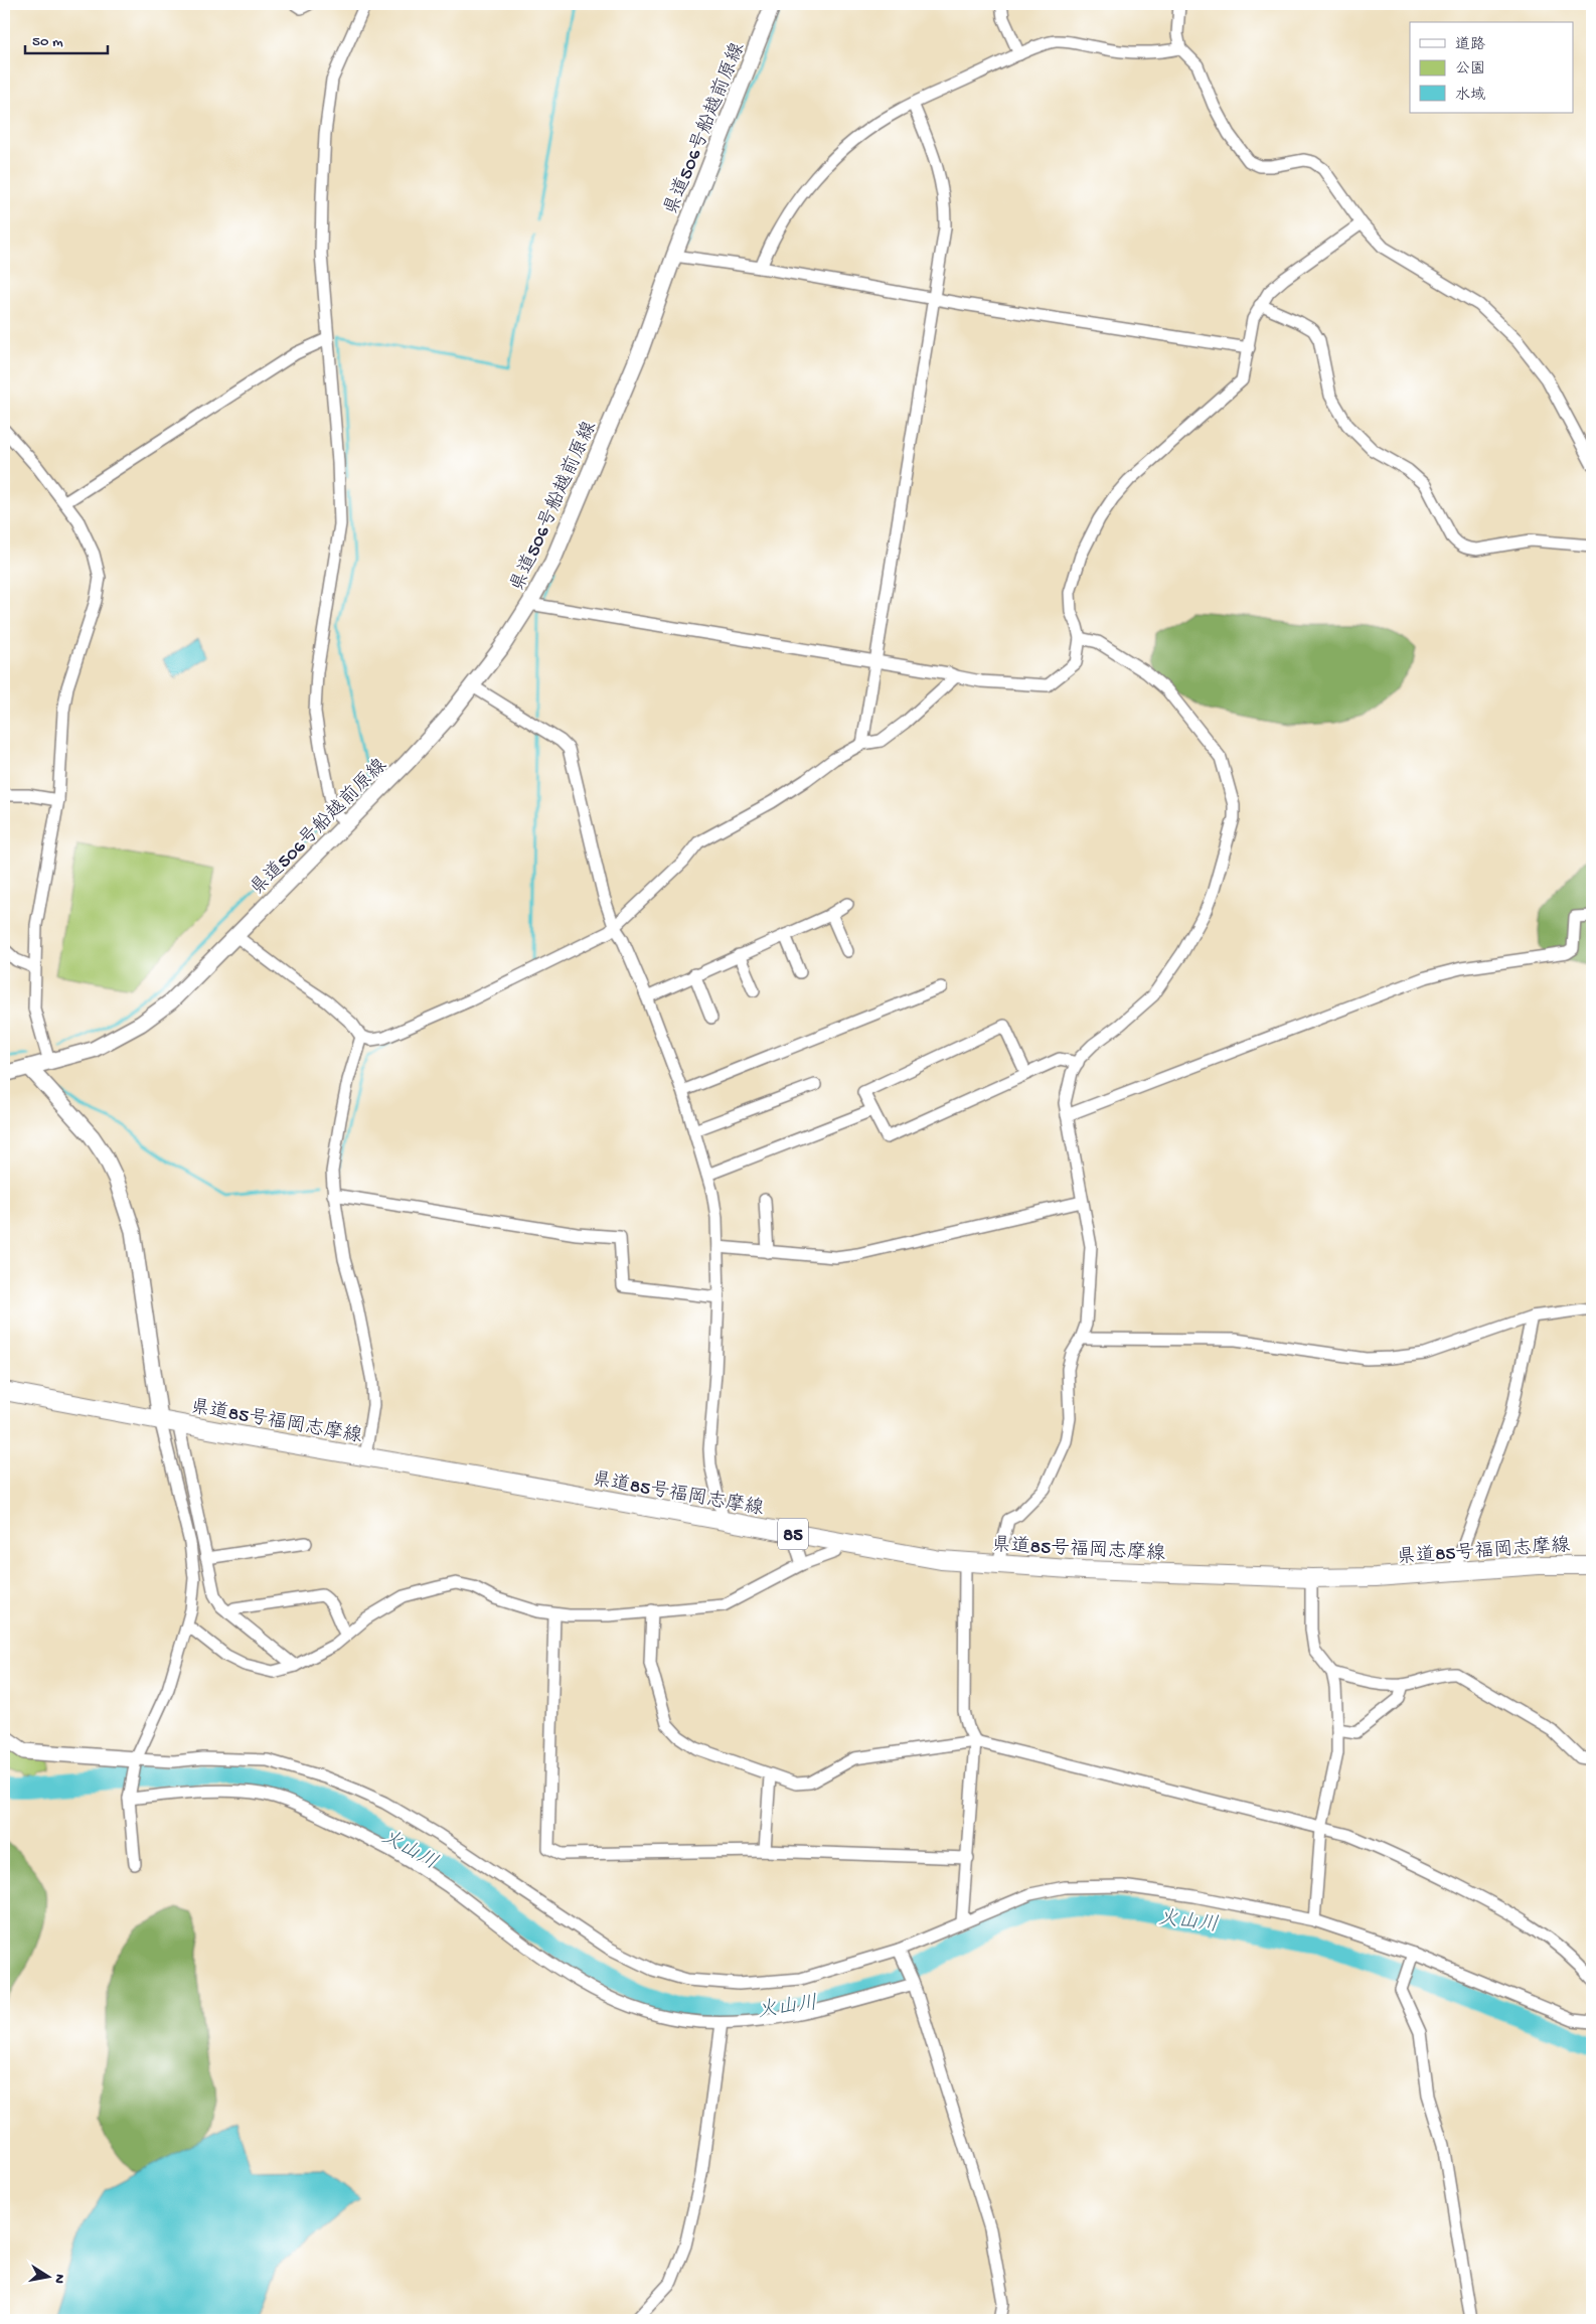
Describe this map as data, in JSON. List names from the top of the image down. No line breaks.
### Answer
{"streets":{"main road":["県道506号船越前原線","県道85号福岡志摩線","85"]},"water":["火山川"],"legend":["道路","公園","水域"],"scale_bar":"50 m","north":"right"}
